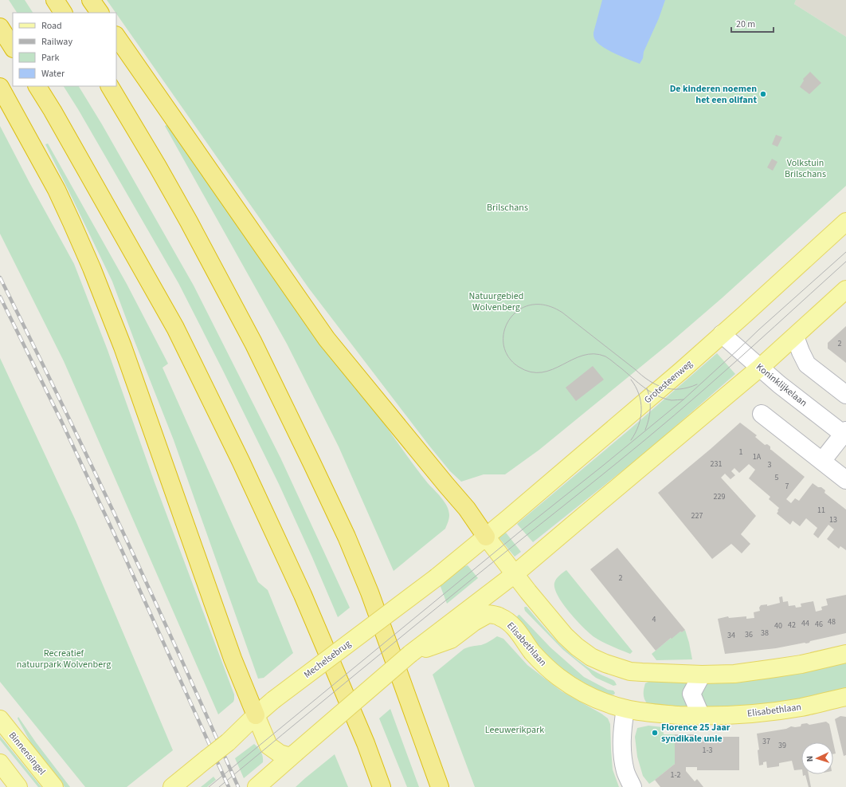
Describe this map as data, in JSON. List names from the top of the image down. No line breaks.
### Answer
{"streets":{"main road":["Grotesteenweg","Elisabethlaan","Mechelsebrug","Binnensingel"],"street":["Koninklijkelaan"]},"crossings":[["Grotesteenweg","Koninklijkelaan"],["Grotesteenweg","Mechelsebrug"]],"parks":["Volkstuin Brilschans","Brilschans","Natuurgebied Wolvenberg","Recreatief natuurpark Wolvenberg","Leeuwerikpark"],"places":["De kinderen noemen het een olifant","Florence 25 Jaar syndikale unie"],"house_numbers":["2","1","1A","231","3","5","7","229","11","227","13","2","4","48","44","46","42","40","38","36","34","37","39","1-3","1-2"],"legend":["Road","Railway","Park","Water"],"scale_bar":"20 m","north":"left"}
